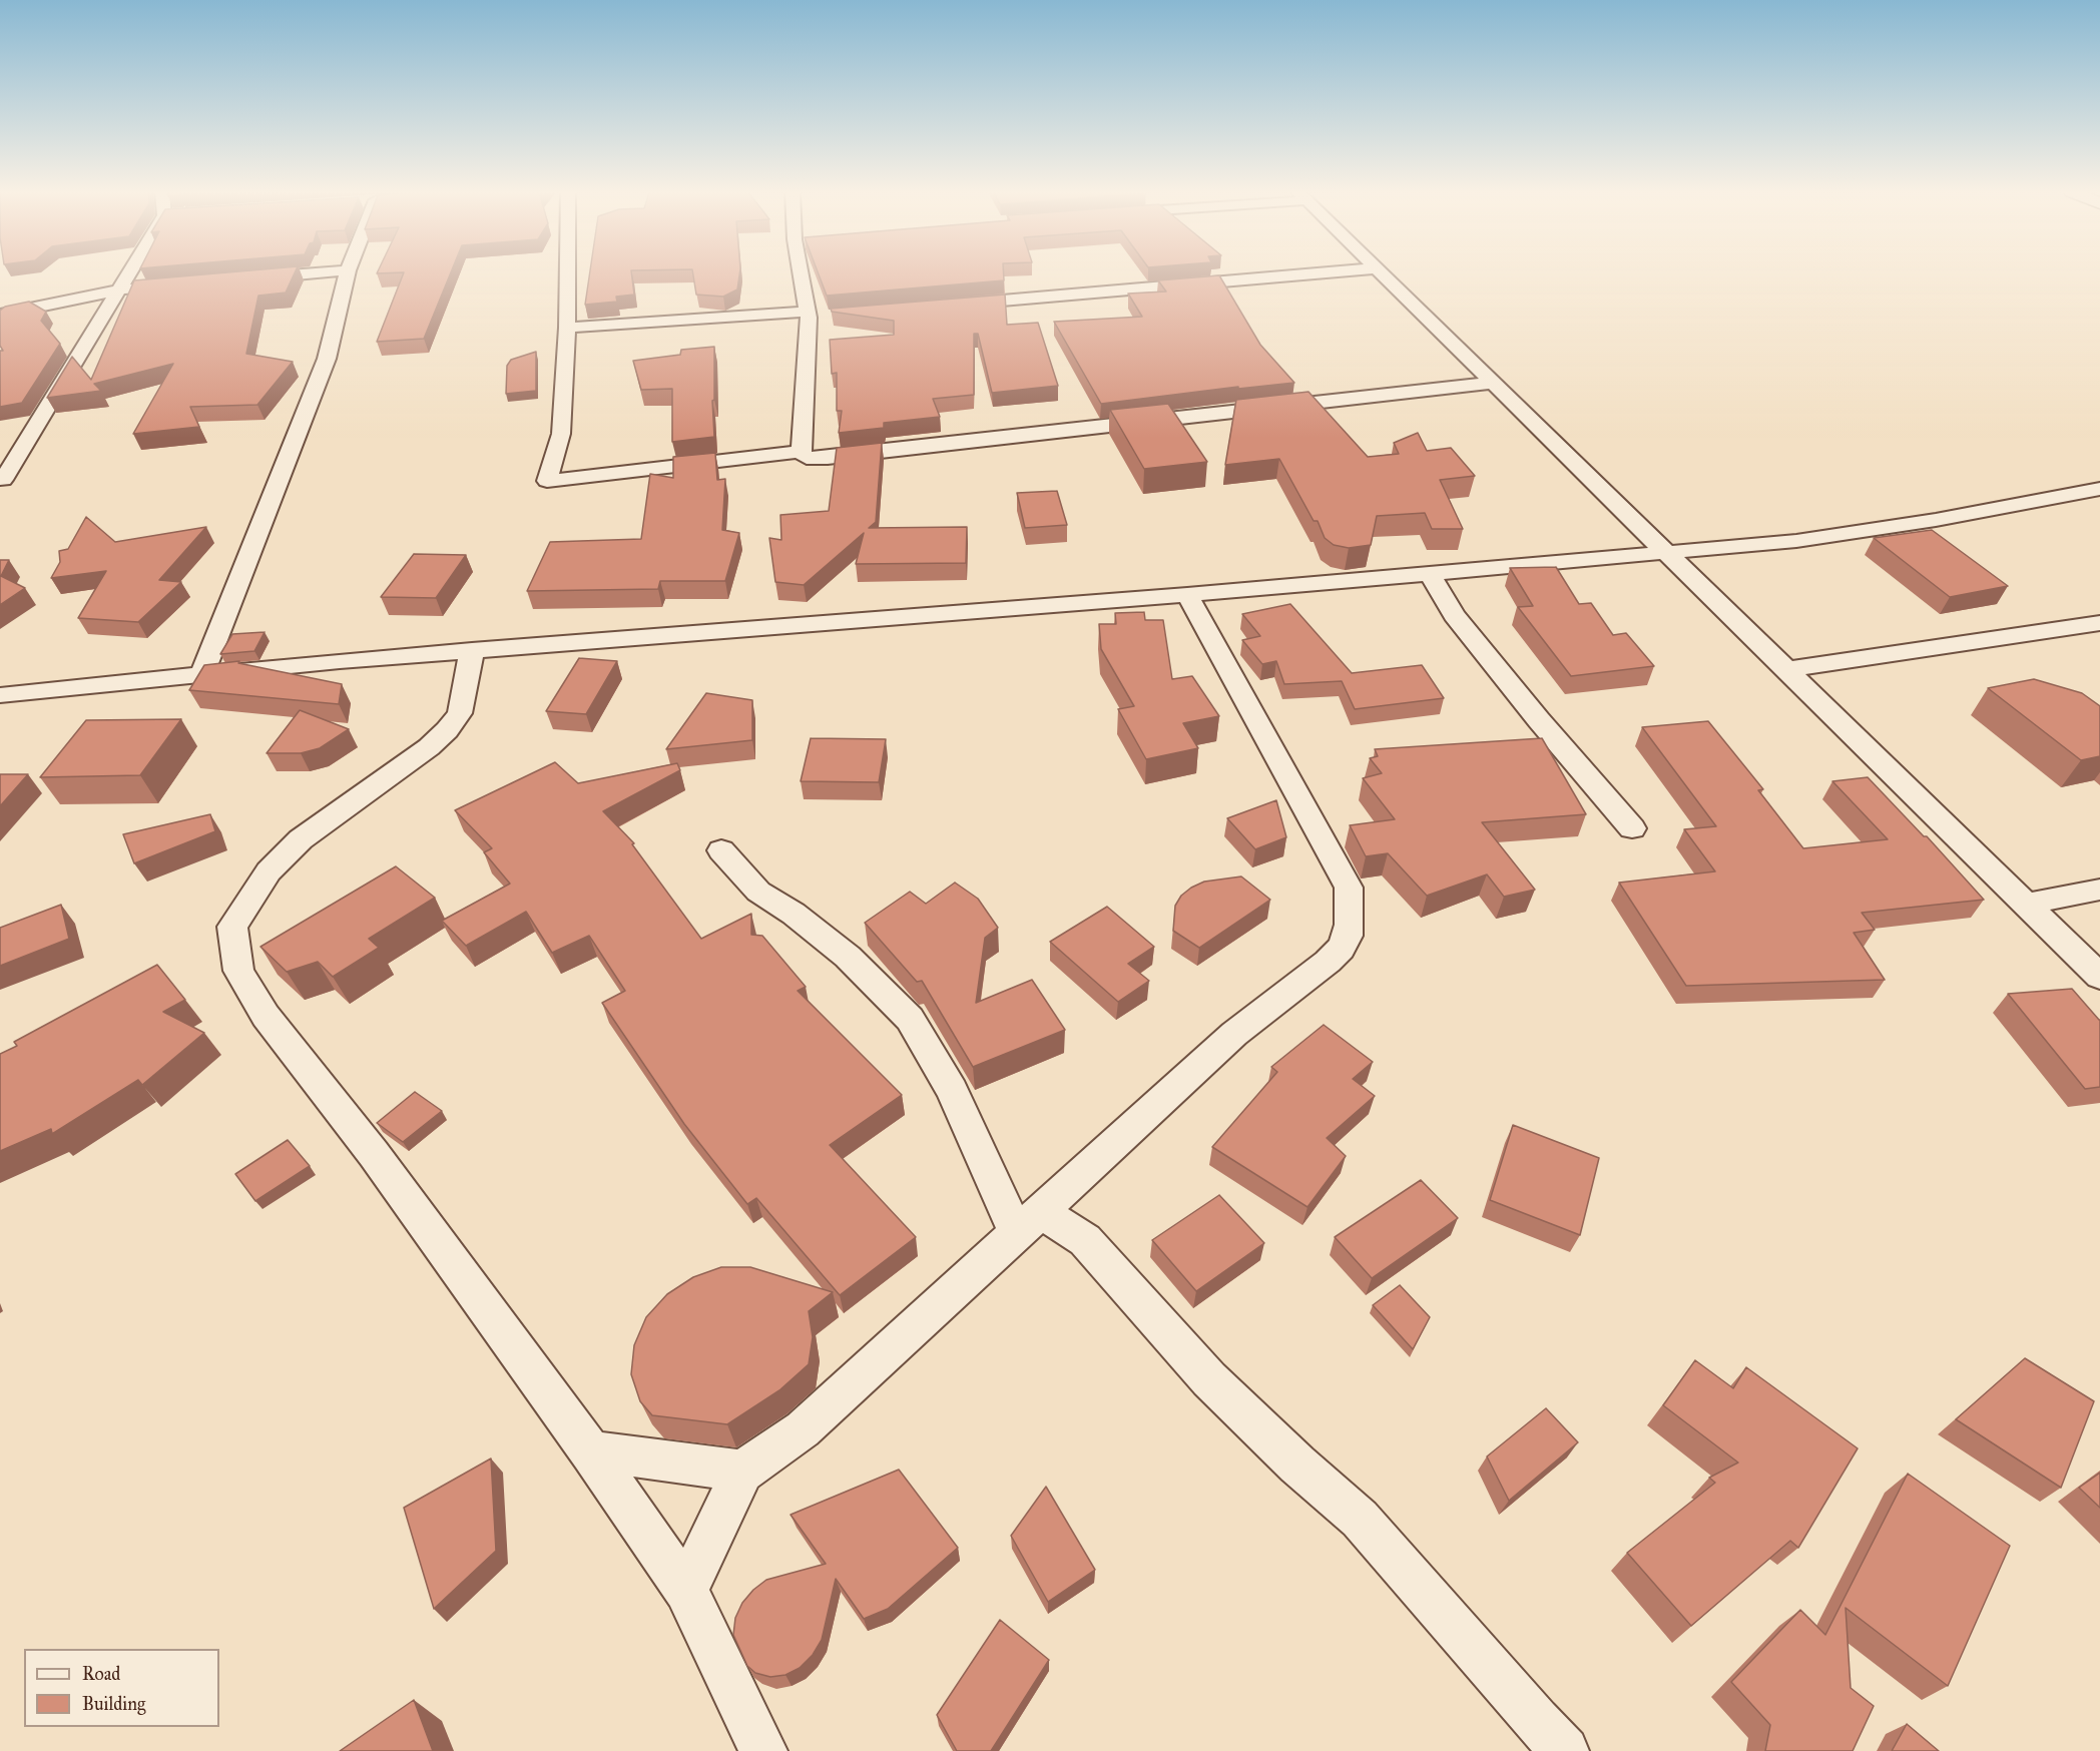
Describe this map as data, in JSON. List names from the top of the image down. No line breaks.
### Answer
{"legend":["Road","Building"]}
